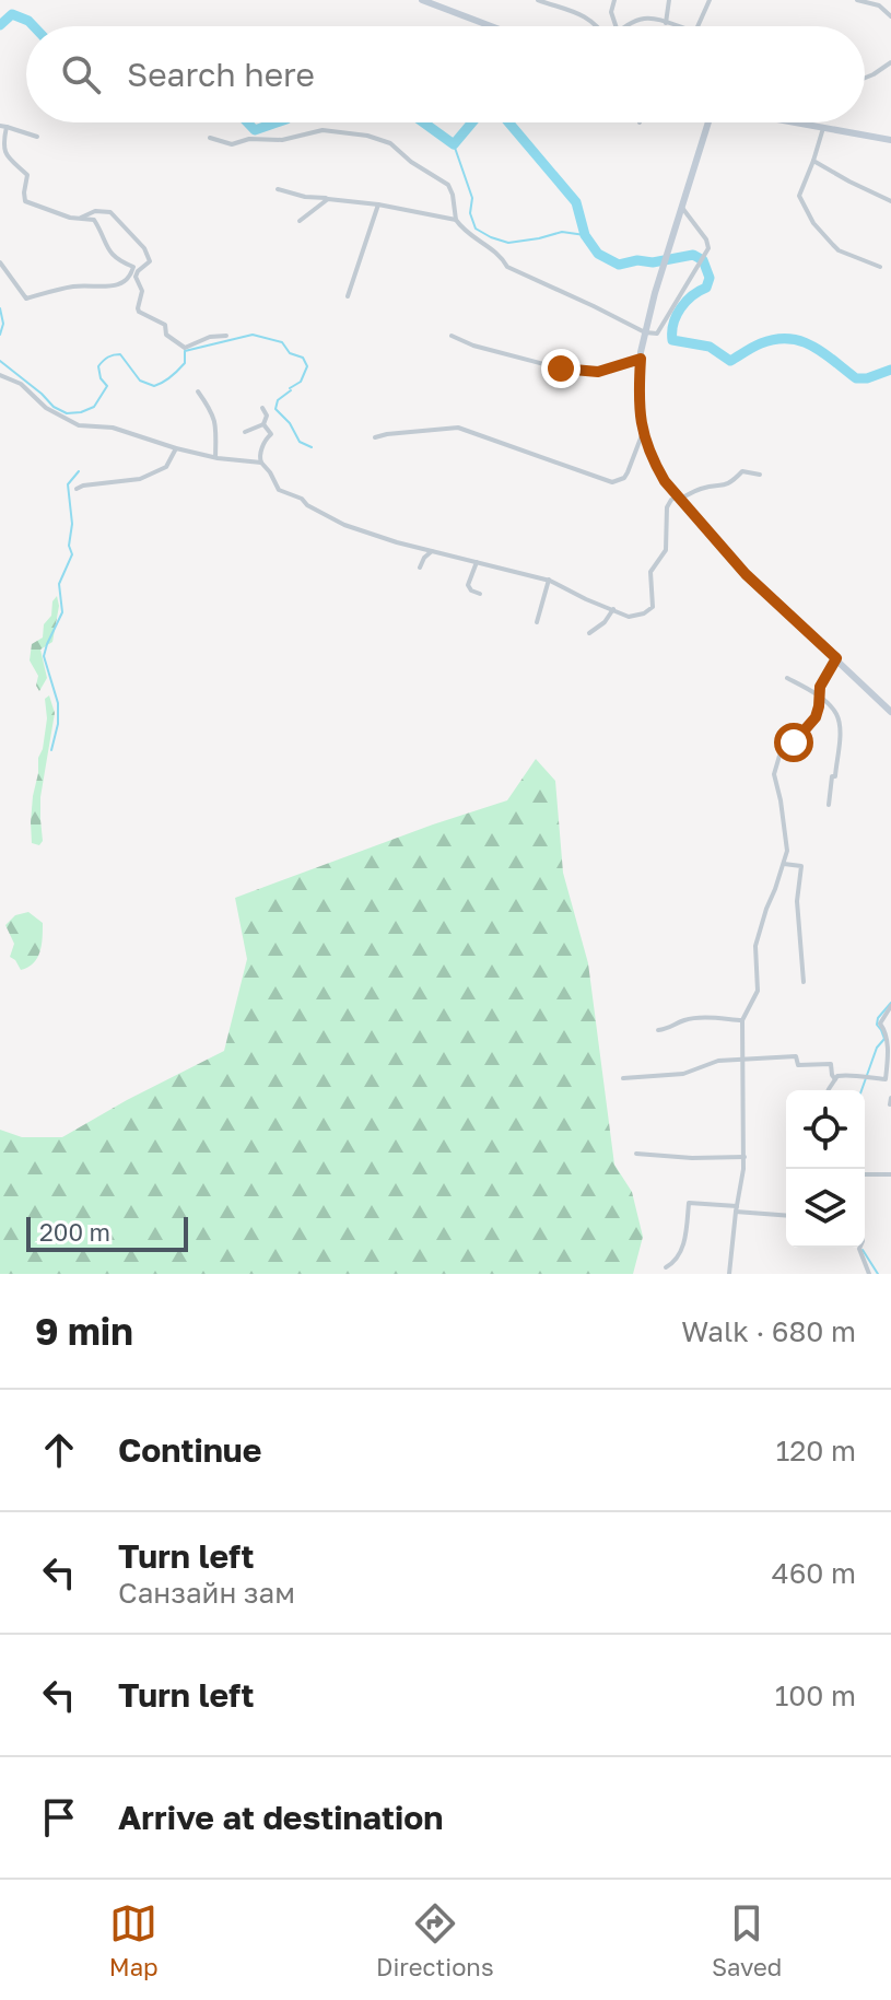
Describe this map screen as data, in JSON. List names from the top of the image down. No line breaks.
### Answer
{"scale_bar":"200 m","page":{"search":"Search here","scale":"200 m","heading":["9 min","Walk · 680 m"],"list":[["Continue","120 m"],["Turn left","Санзайн зам","460 m"],["Turn left","100 m"],"Arrive at destination"],"nav":["Map","Directions","Saved"]}}
